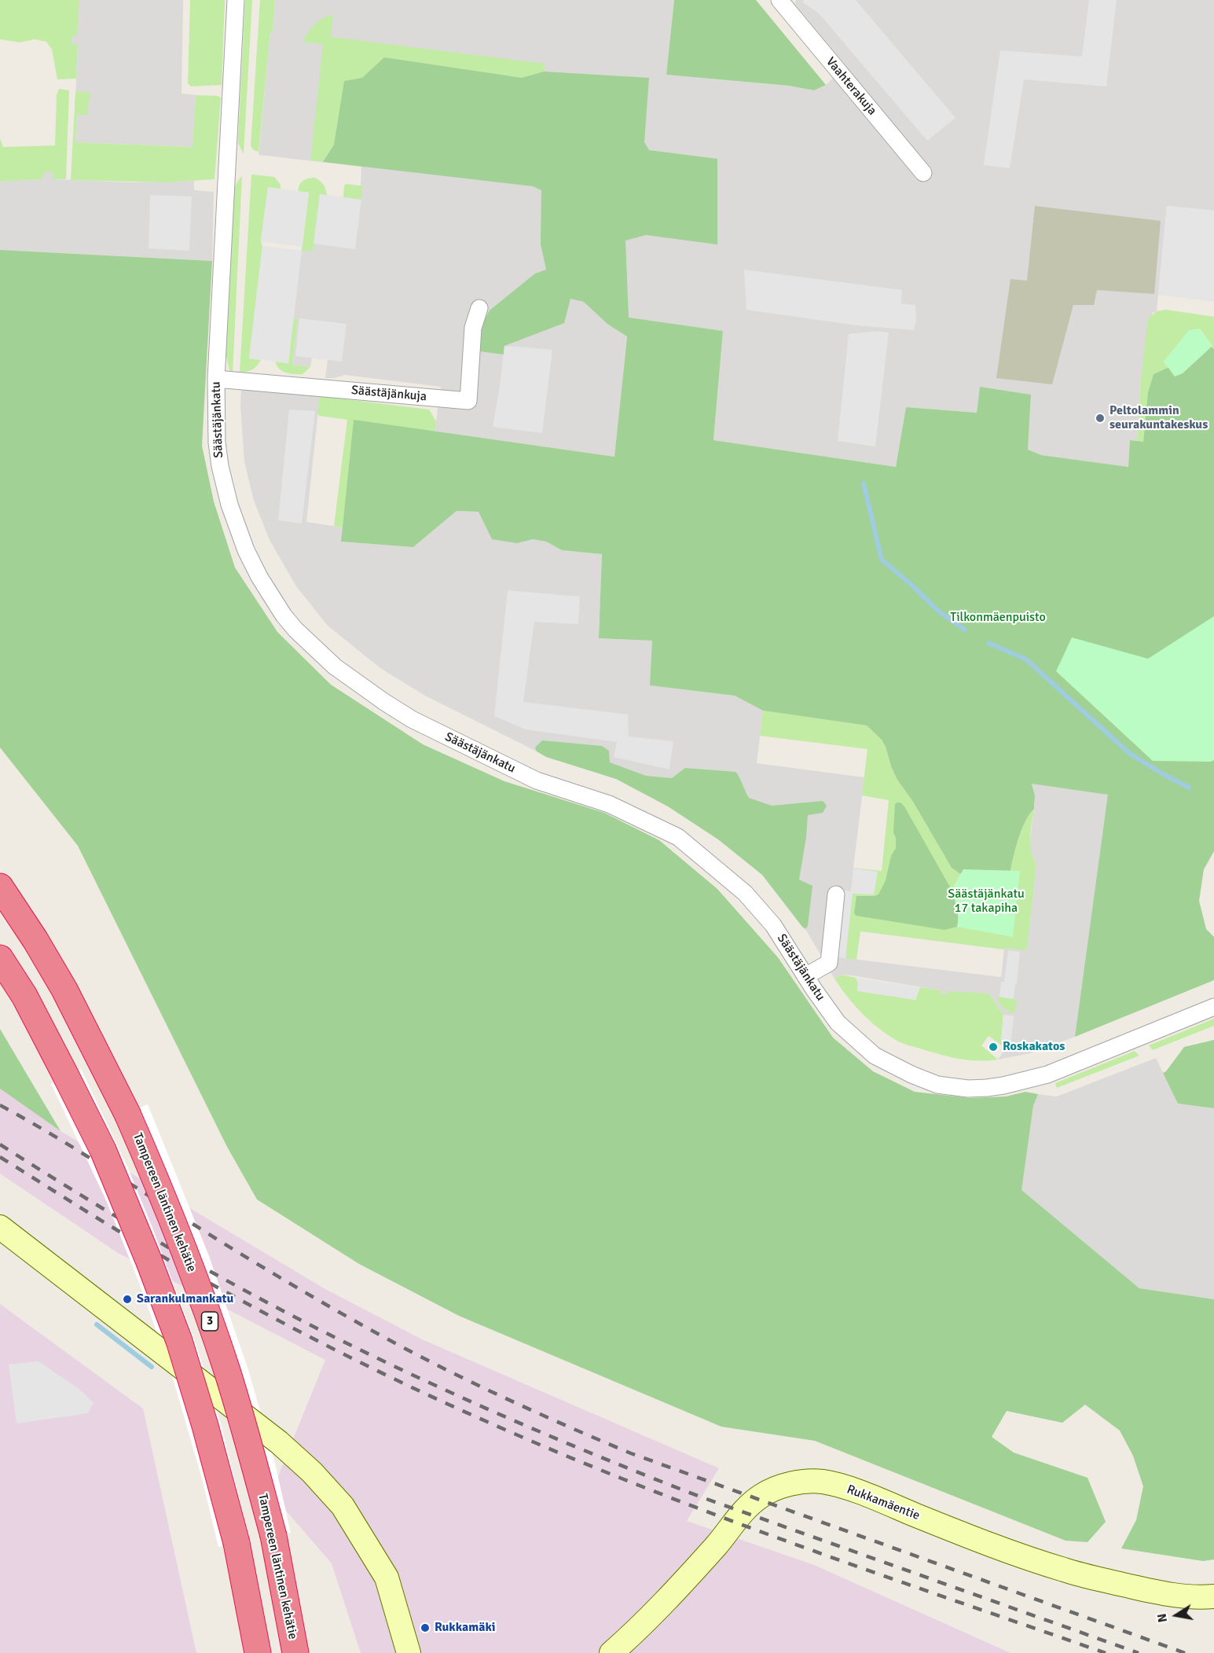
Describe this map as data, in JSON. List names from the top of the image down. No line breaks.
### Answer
{"streets":{"highway":["Tampereen läntinen kehätie","3"],"main road":["Rukkamäentie"],"street":["Vaahterakuja","Säästäjänkuja","Säästäjänkatu"]},"crossings":[["Säästäjänkuja","Säästäjänkatu"]],"parks":["Tilkonmäenpuisto","Säästäjänkatu 17 takapiha"],"places":["Peltolammin seurakuntakeskus","Roskakatos","Sarankulmankatu","Rukkamäki"],"north":"left"}
